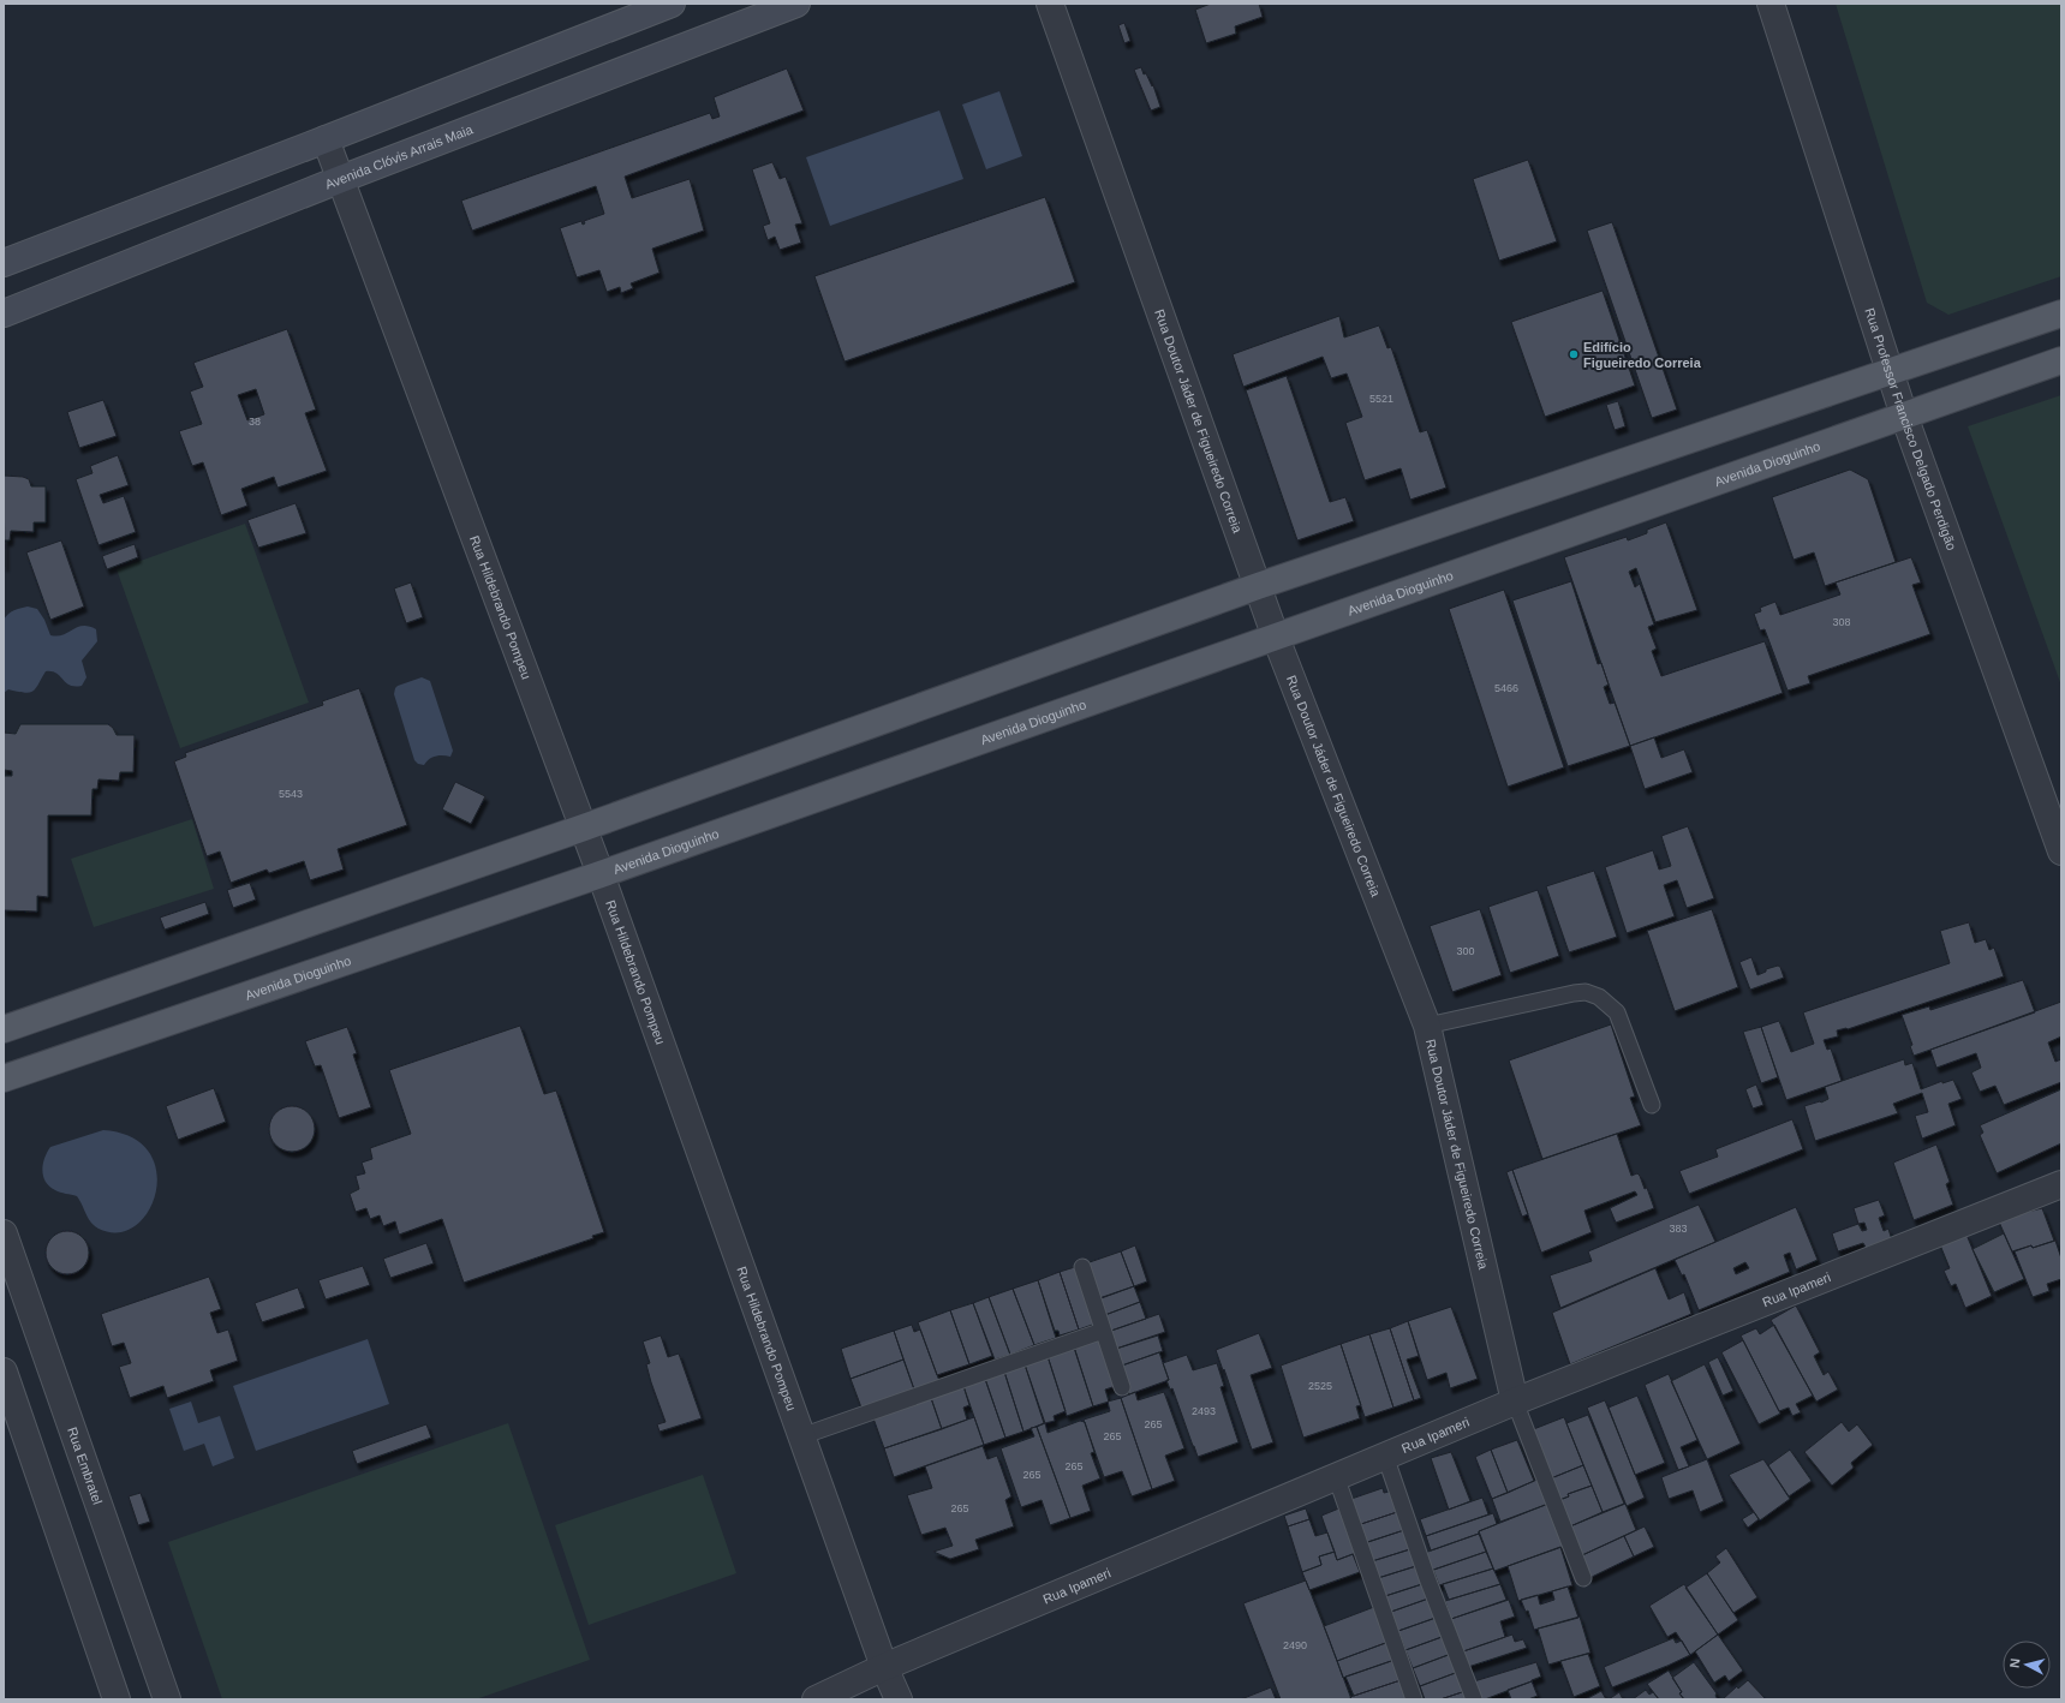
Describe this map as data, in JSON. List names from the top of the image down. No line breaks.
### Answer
{"streets":{"main road":["Avenida Clóvis Arrais Maia","Avenida Dioguinho"],"street":["Rua Doutor Jáder de Figueiredo Correia","Rua Professor Francisco Delgado Perdigão","Rua Hildebrando Pompeu","Rua Ipameri","Rua Embratel"]},"crossings":[["Avenida Clóvis Arrais Maia","Rua Hildebrando Pompeu"],["Rua Doutor Jáder de Figueiredo Correia","Avenida Dioguinho"],["Rua Doutor Jáder de Figueiredo Correia","Rua Ipameri"],["Rua Professor Francisco Delgado Perdigão","Avenida Dioguinho"],["Avenida Dioguinho","Rua Hildebrando Pompeu"],["Rua Hildebrando Pompeu","Rua Ipameri"]],"places":["Edifício Figueiredo Correia"],"house_numbers":["5521","38","308","5466","5543","300","383","2525","2493","265","265","265","265","265","2490"],"north":"left"}
